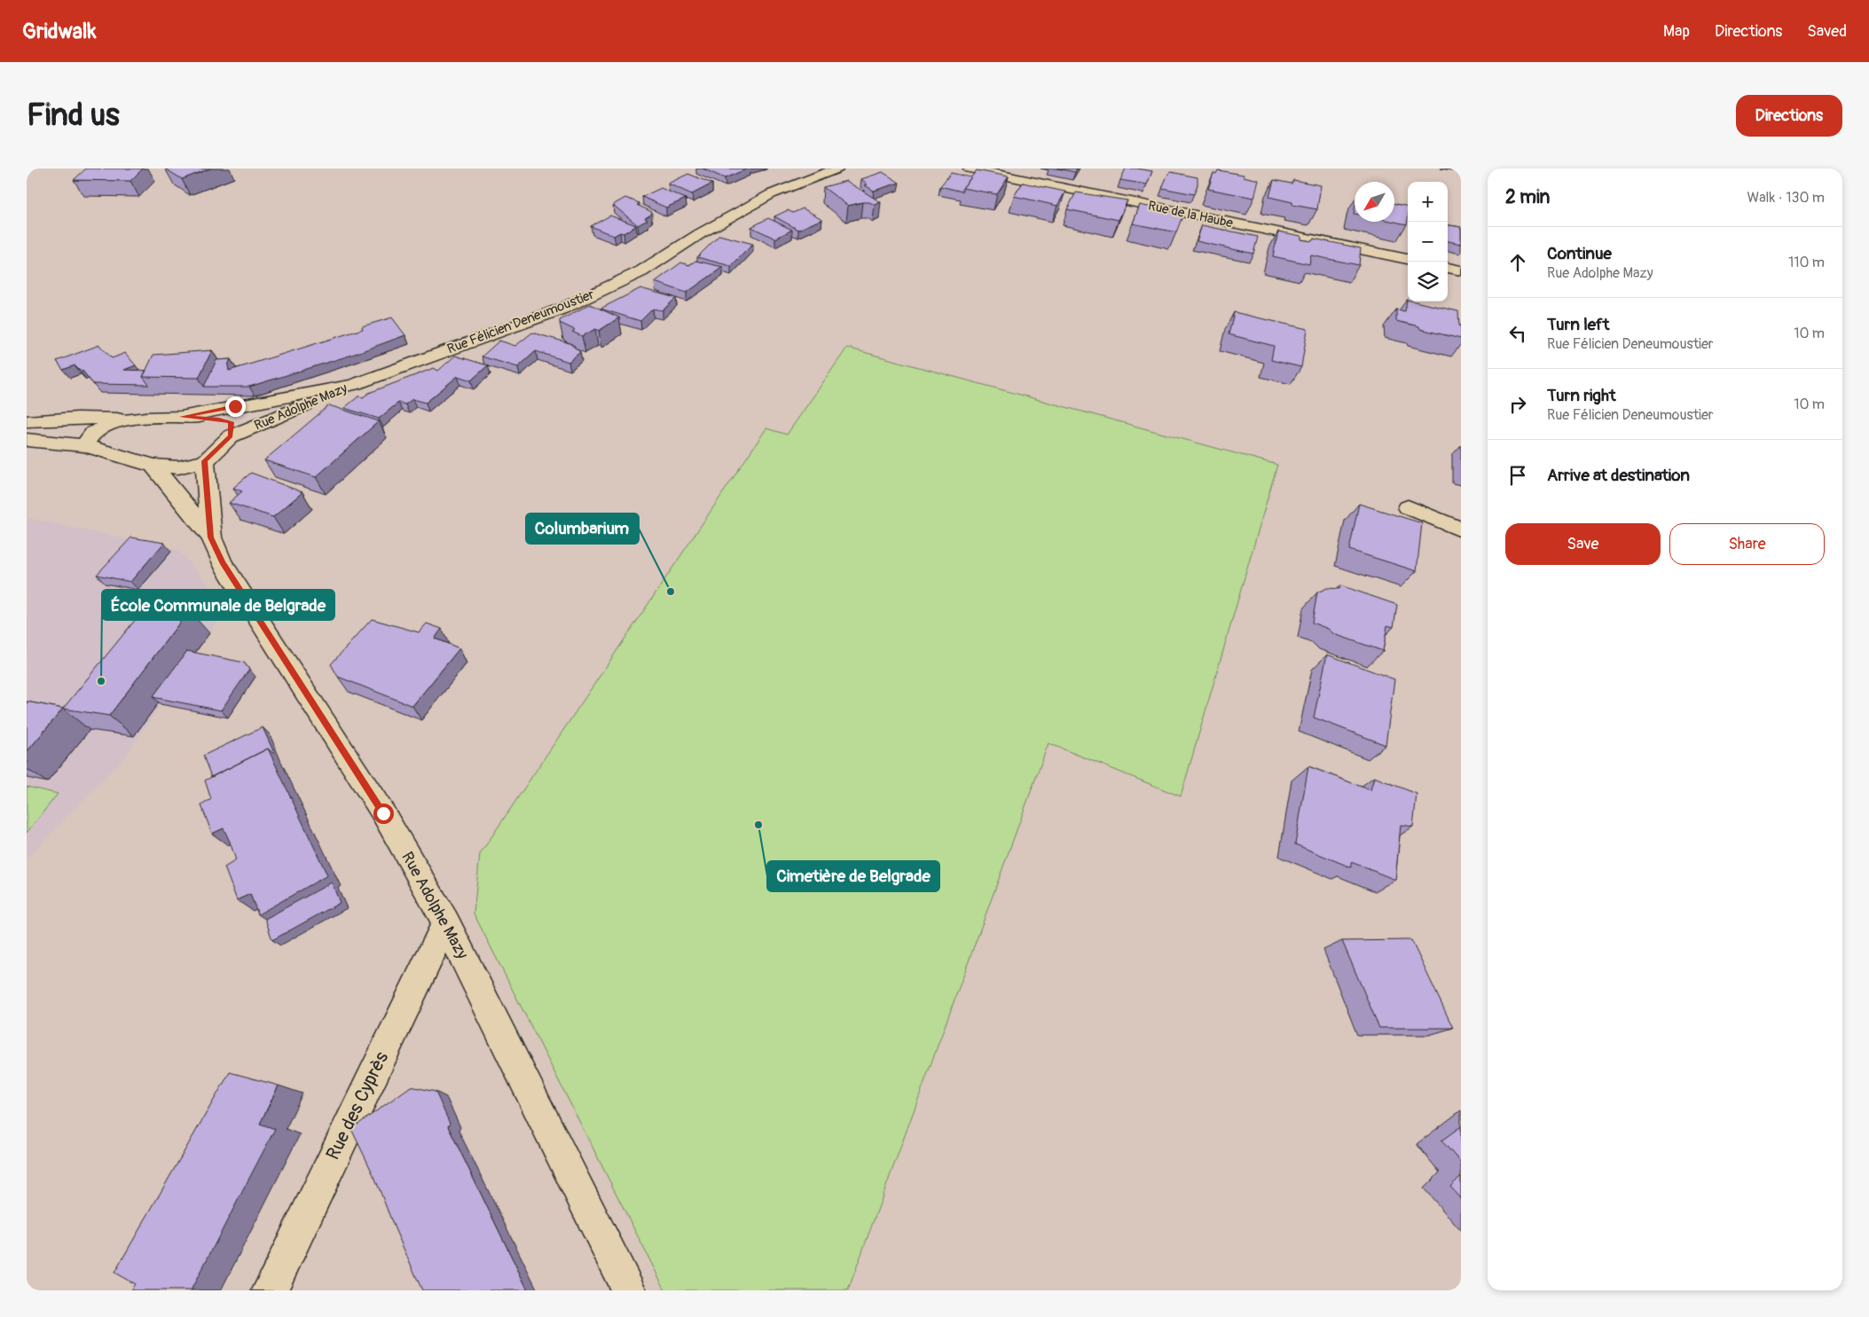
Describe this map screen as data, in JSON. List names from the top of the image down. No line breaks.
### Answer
{"streets":{"street":["Rue de la Haube","Rue Félicien Deneumoustier","Rue Adolphe Mazy","Rue des Cyprès"]},"crossings":[["Rue Félicien Deneumoustier","Rue Adolphe Mazy"],["Rue Adolphe Mazy","Rue des Cyprès"]],"places":["Columbarium","École Communale de Belgrade","Cimetière de Belgrade"],"north":"bottom left","page":{"header":"Gridwalk","nav":["Map","Directions","Saved"],"buttons":["Directions",["Save","Share"]],"title":"Find us","heading":["2 min","Walk · 130 m"],"map_buttons":["+","−"],"list":[["Continue","Rue Adolphe Mazy","110 m"],["Turn left","Rue Félicien Deneumoustier","10 m"],["Turn right","Rue Félicien Deneumoustier","10 m"],"Arrive at destination"]}}
